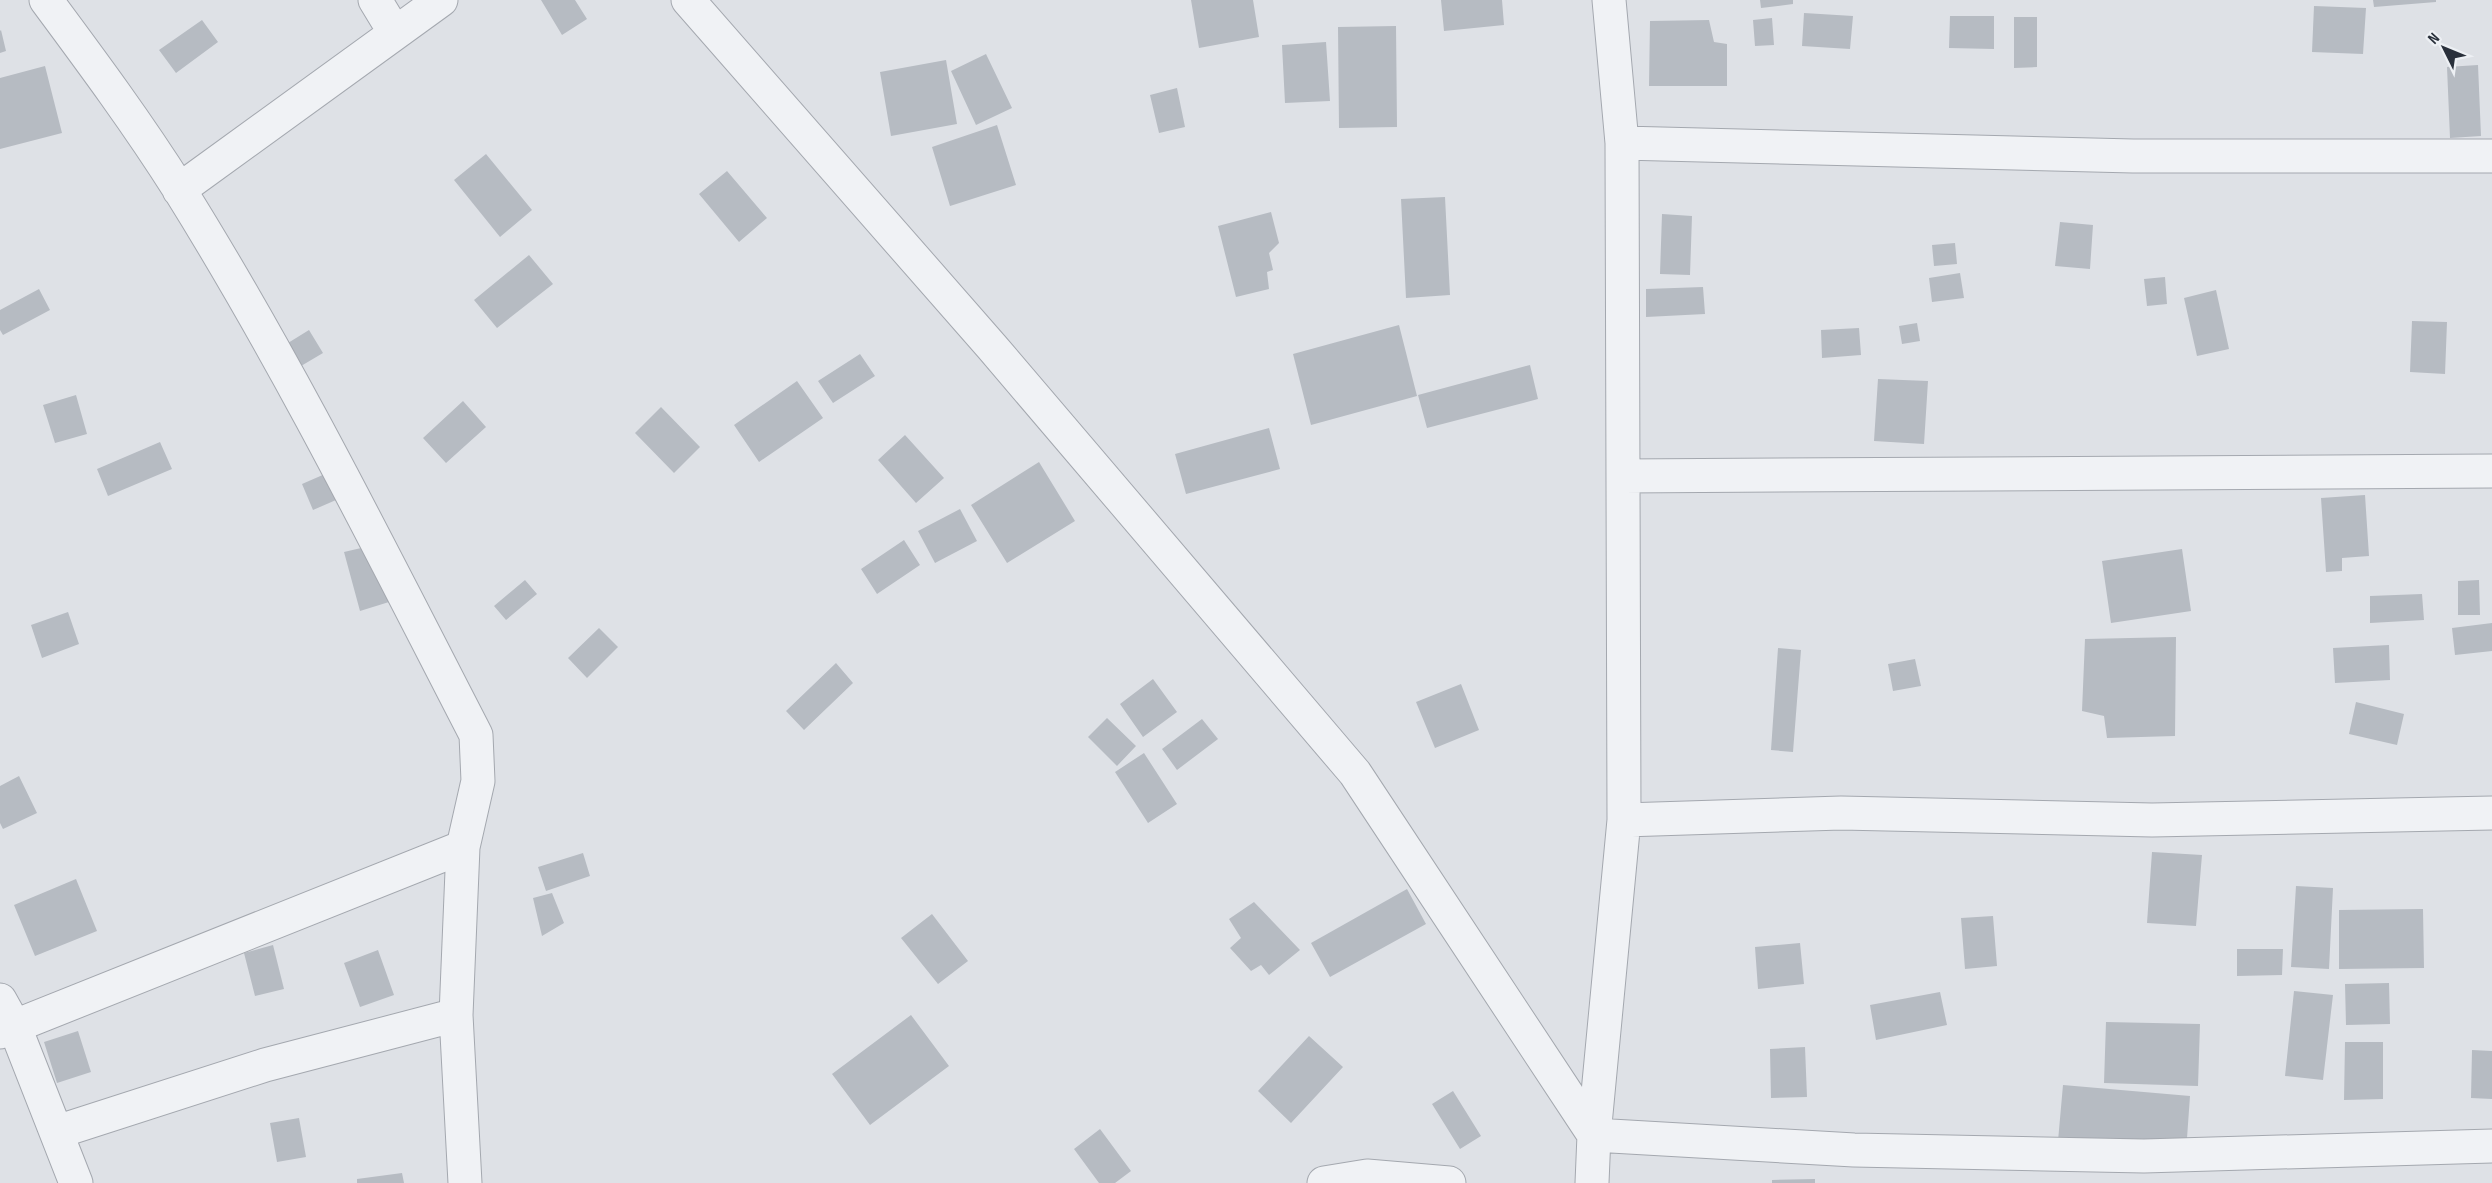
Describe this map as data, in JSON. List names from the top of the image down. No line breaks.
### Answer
{"north":"top left"}
